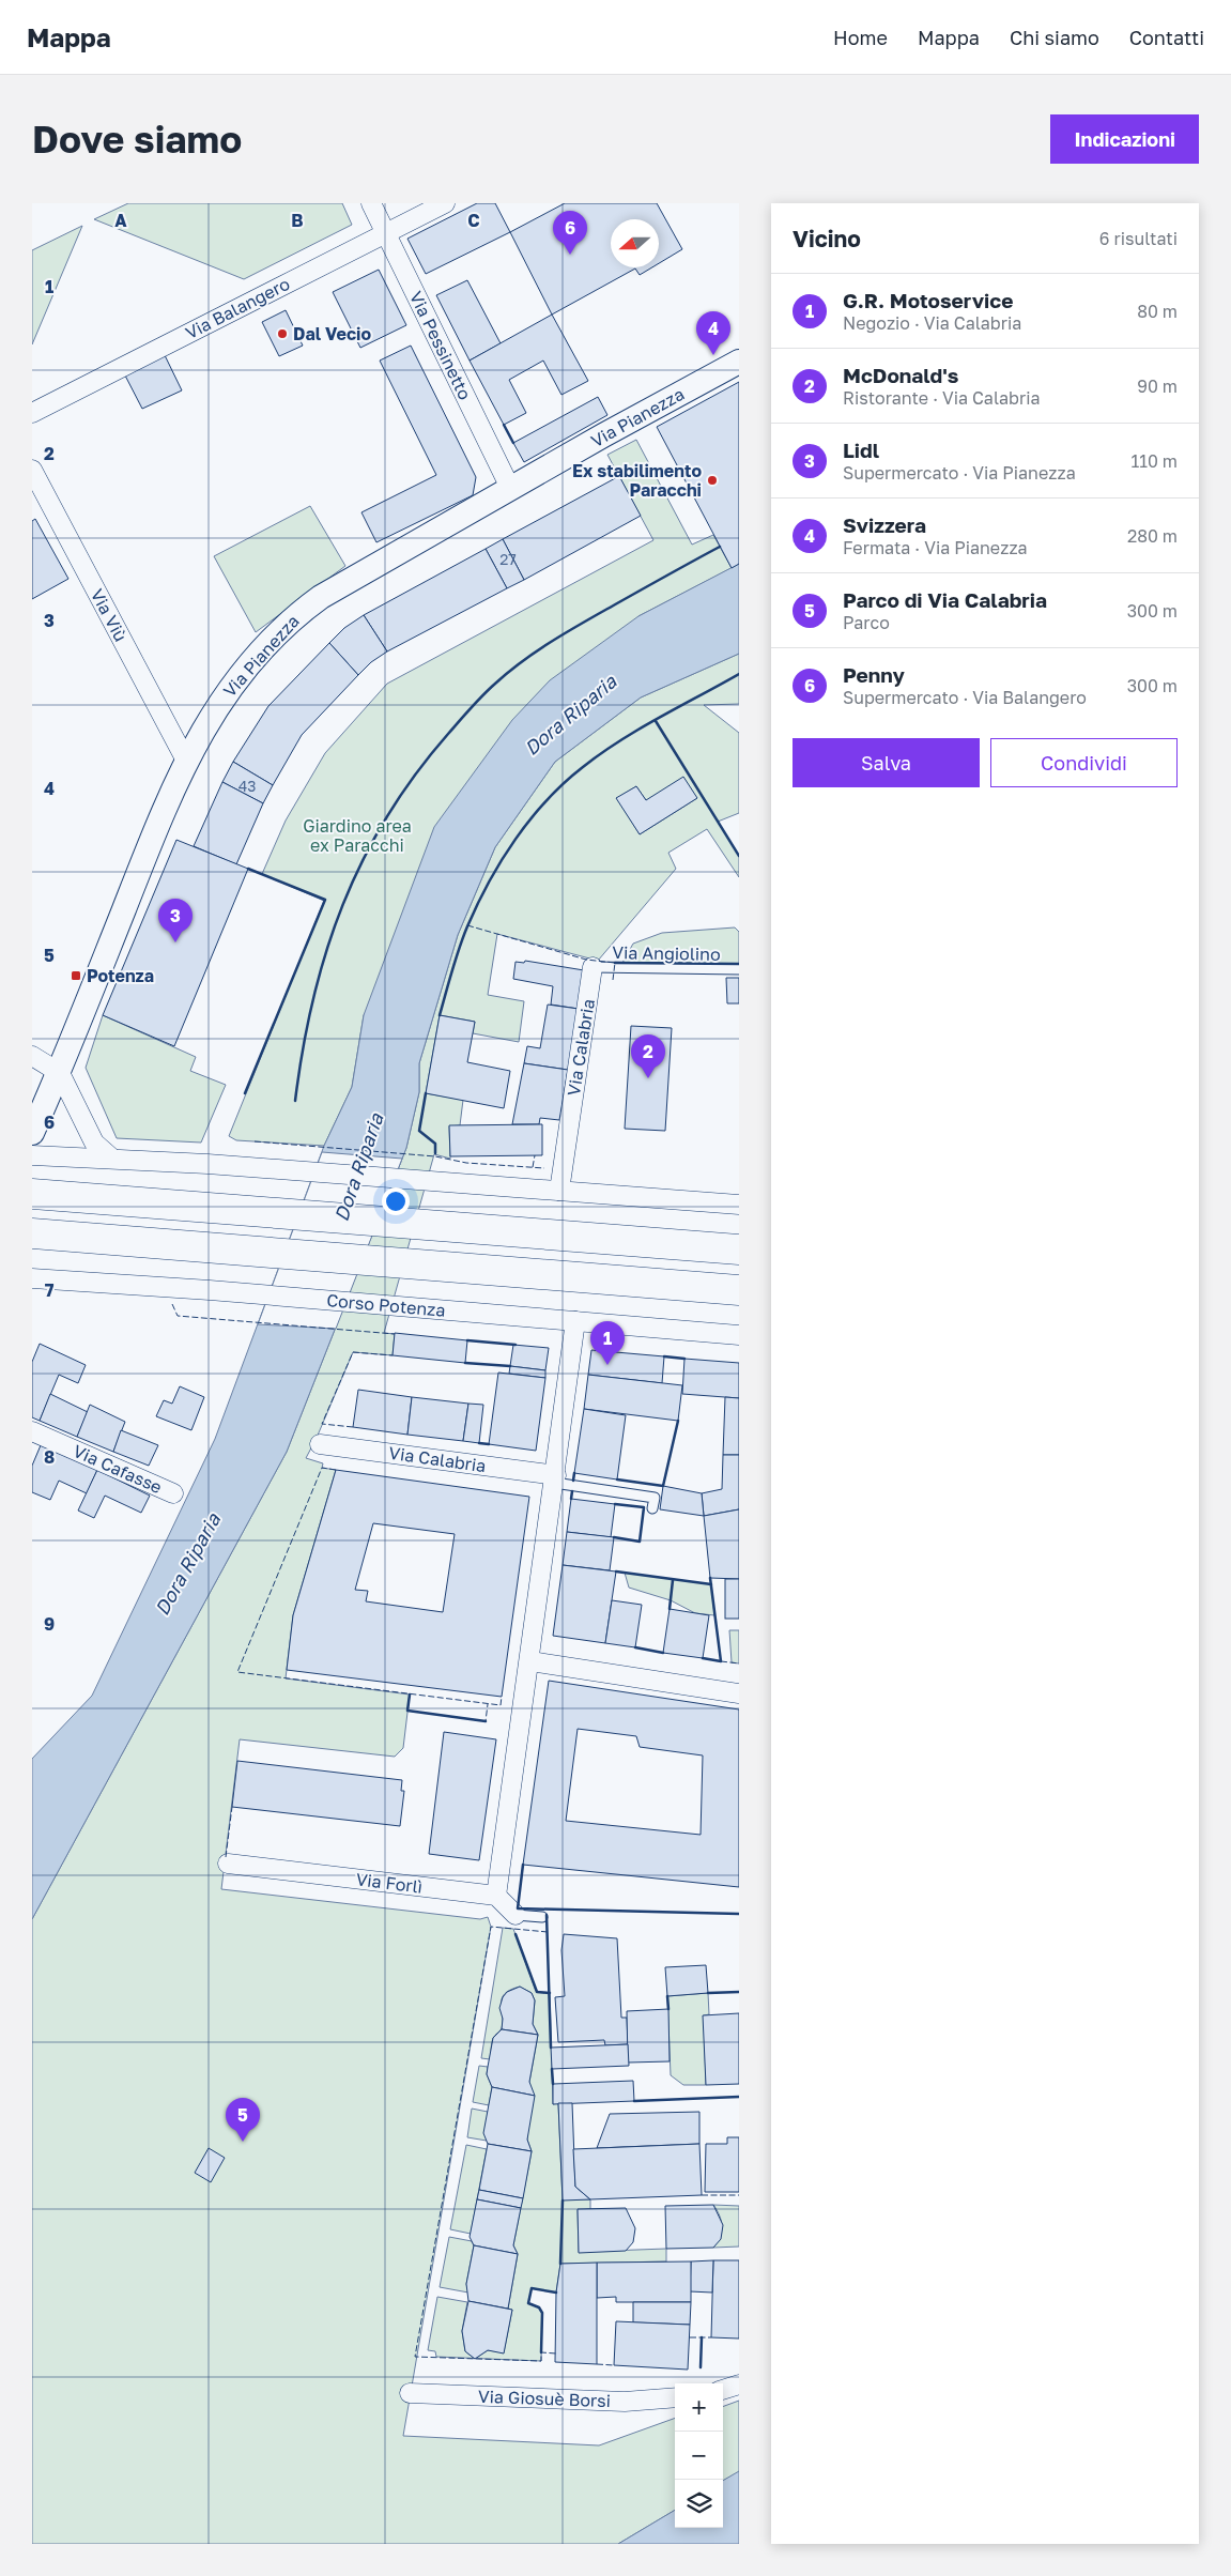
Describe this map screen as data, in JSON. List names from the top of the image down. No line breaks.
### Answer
{"streets":{"street":["Via Balangero","Via Pessinetto","Via Pianezza","Via Viù","Via Calabria","Corso Potenza","Via Cafasse","Via Forlì","Via Giosuè Borsi"],"lane":["Via Angiolino"]},"crossings":[["Via Balangero","Via Pessinetto"],["Via Pessinetto","Via Pianezza"],["Via Pianezza","Via Viù"],["Via Angiolino","Via Calabria"]],"water":["Dora Riparia"],"parks":["Giardino area ex Paracchi"],"places":{"other":["Dal Vecio","Ex stabilimento Paracchi"],"transit":["Potenza"]},"house_numbers":["27","43"],"north":"left","page":{"header":"Mappa","nav":["Home","Mappa","Chi siamo","Contatti"],"buttons":["Indicazioni",["Salva","Condividi"]],"title":"Dove siamo","heading":["Vicino","6 risultati"],"pins":["6","4","3","2","1","5"],"list":[{"mark":"1","name":"G.R. Motoservice","note":"Negozio · Via Calabria","value":"80 m"},{"mark":"2","name":"McDonald's","note":"Ristorante · Via Calabria","value":"90 m"},{"mark":"3","name":"Lidl","note":"Supermercato · Via Pianezza","value":"110 m"},{"mark":"4","name":"Svizzera","note":"Fermata · Via Pianezza","value":"280 m"},{"mark":"5","name":"Parco di Via Calabria","note":"Parco","value":"300 m"},{"mark":"6","name":"Penny","note":"Supermercato · Via Balangero","value":"300 m"}],"map_buttons":["+","−"]},"grid":{"columns":["A","B","C"],"rows":["1","2","3","4","5","6","7","8","9"]}}
